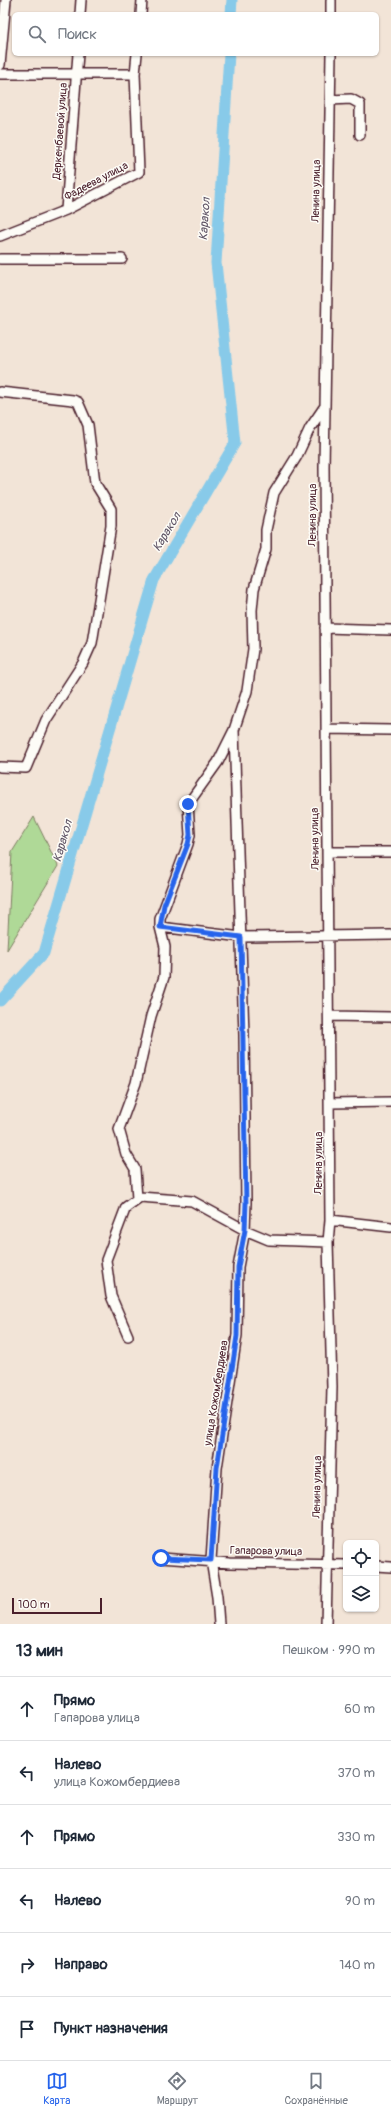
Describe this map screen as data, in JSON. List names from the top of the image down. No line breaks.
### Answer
{"streets":{"street":["Деркенбаевой улица","Фадеева улица","Ленина улица","улица Кожомбердиева","Гапарова улица"]},"crossings":[["Деркенбаевой улица","Фадеева улица"],["Ленина улица","Гапарова улица"],["улица Кожомбердиева","Гапарова улица"]],"water":["Каракол"],"scale_bar":"100 m","page":{"search":"Поиск","scale":"100 m","heading":["13 мин","Пешком · 990 m"],"list":[["Прямо","Гапарова улица","60 m"],["Налево","улица Кожомбердиева","370 m"],["Прямо","330 m"],["Налево","90 m"],["Направо","140 m"],"Пункт назначения"],"nav":["Карта","Маршрут","Сохранённые"]}}
